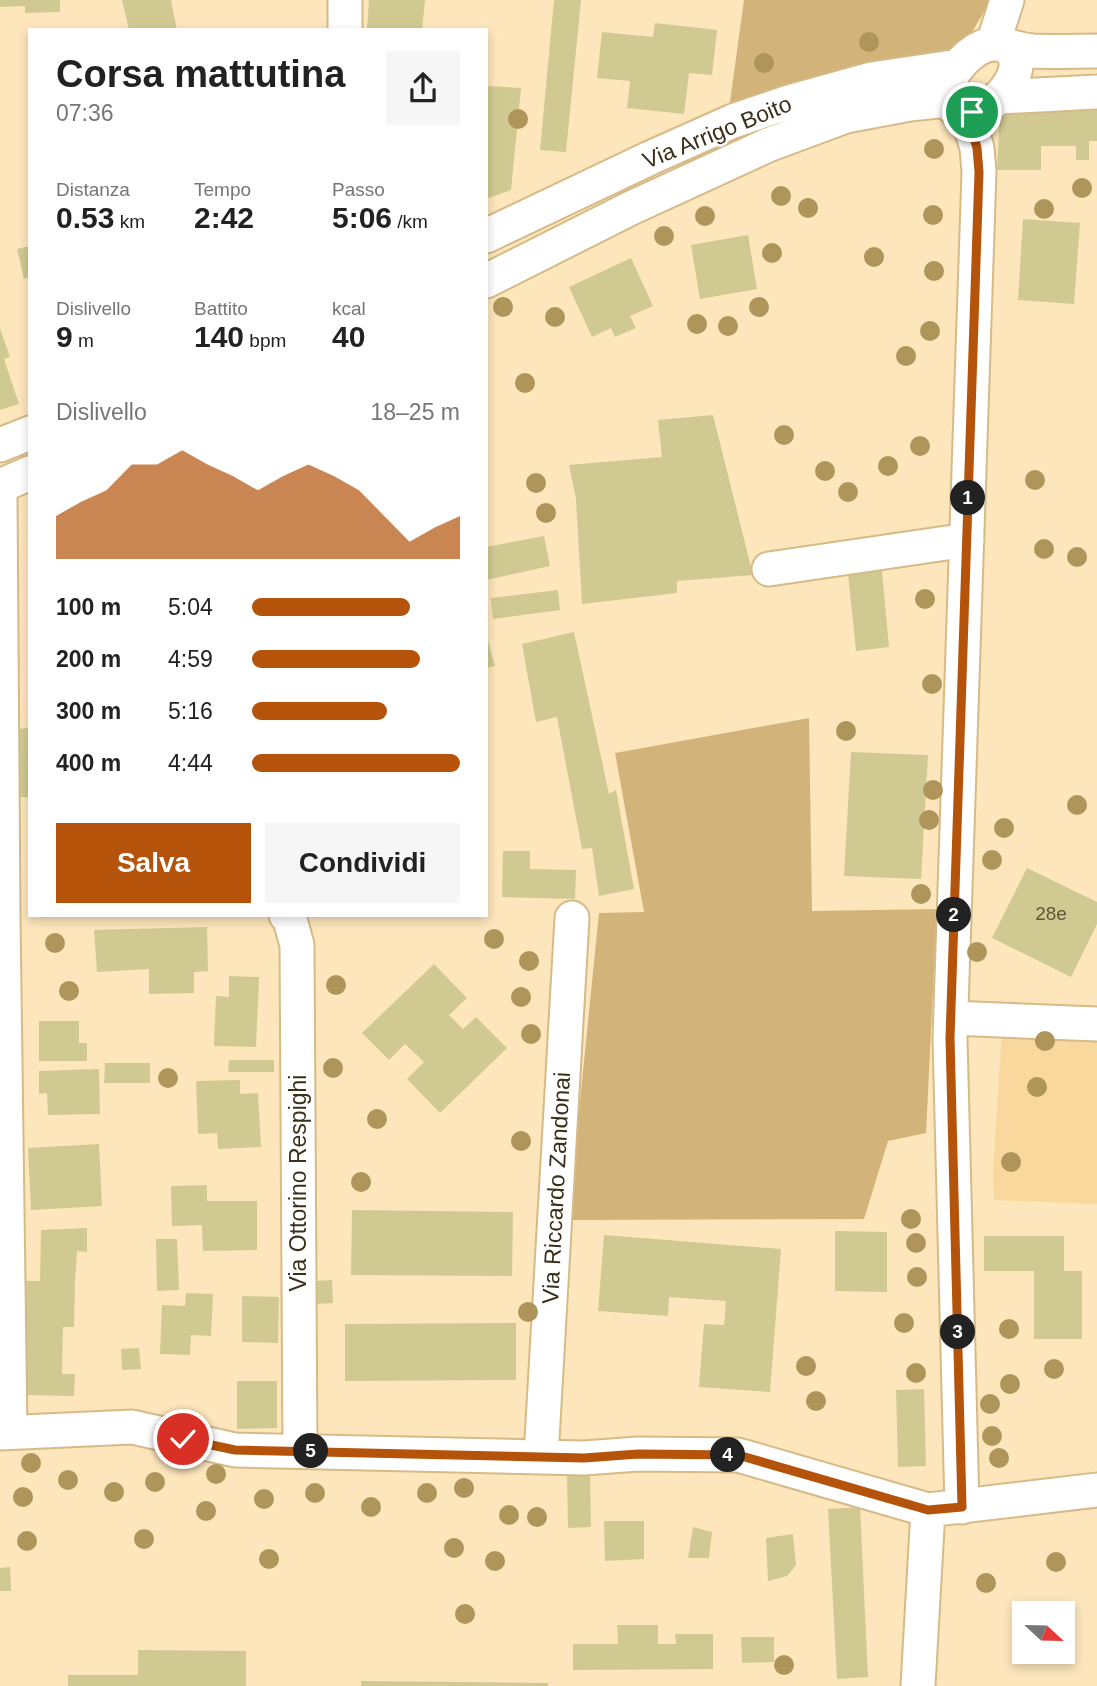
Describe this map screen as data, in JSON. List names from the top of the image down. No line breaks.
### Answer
{"streets":{"street":["Via Arrigo Boito","Via Ottorino Respighi","Via Riccardo Zandonai"]},"house_numbers":["28e"],"north":"right","page":{"heading":["Corsa mattutina","07:36"],"stats":[["Distanza","0.53 km"],["Tempo","2:42"],["Passo","5:06 /km"],["Dislivello","9 m"],["Battito","140 bpm"],["kcal","40"]],"chart":["Dislivello","18–25 m"],"pins":["1","2","3","5","4"],"list":[{"name":"100 m","note":"5:04"},{"name":"200 m","note":"4:59"},{"name":"300 m","note":"5:16"},{"name":"400 m","note":"4:44"}],"buttons":["Salva","Condividi"]}}
